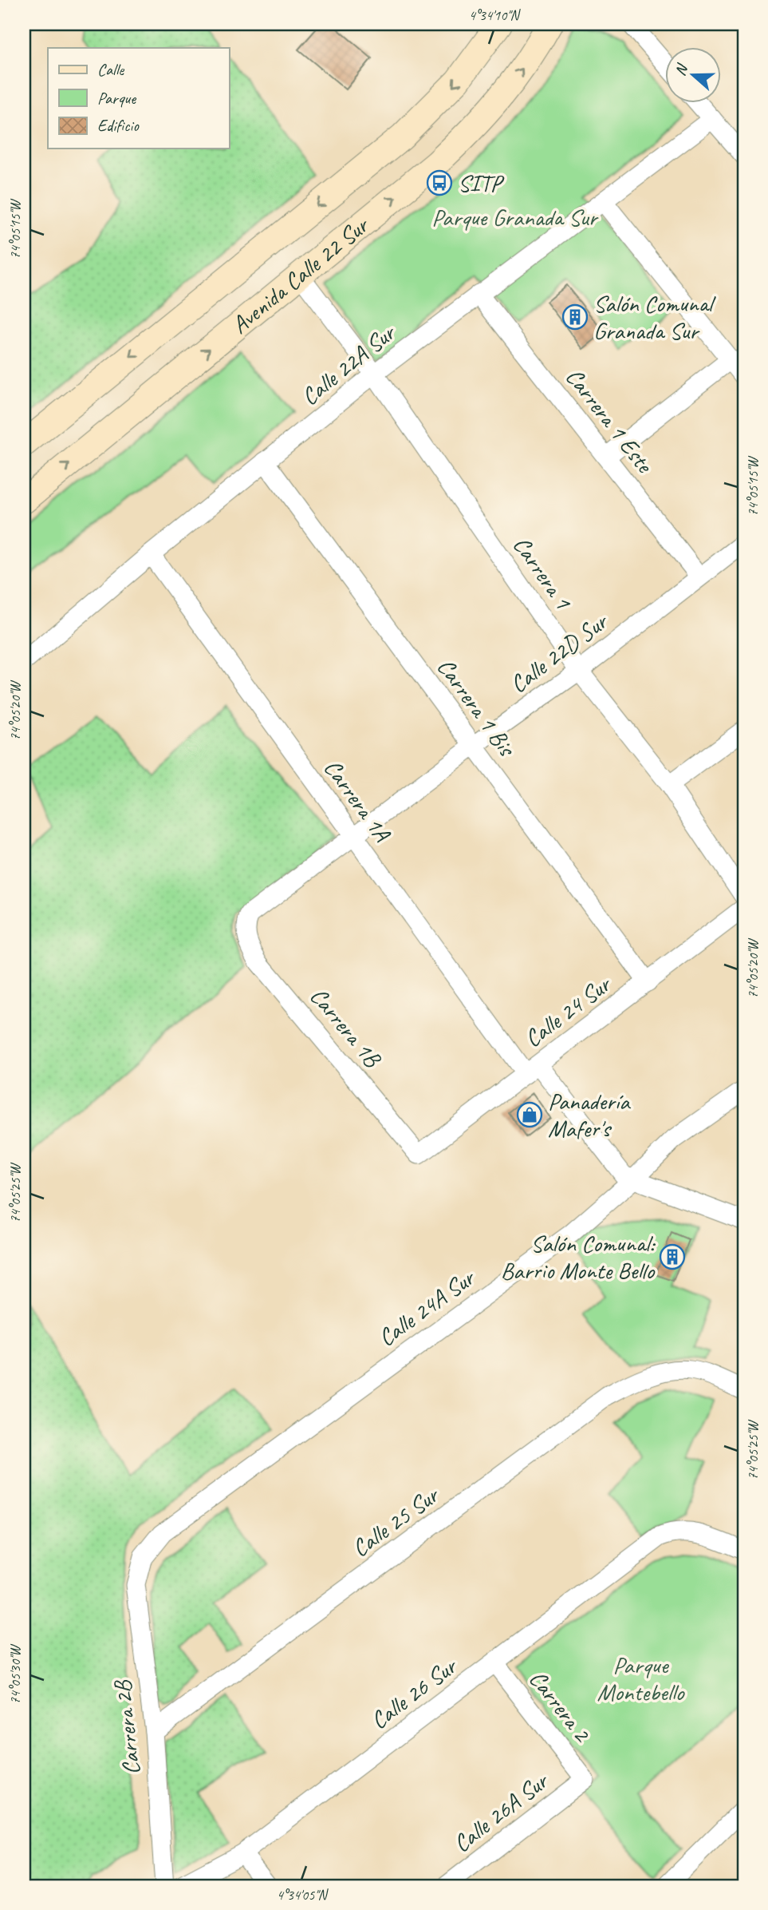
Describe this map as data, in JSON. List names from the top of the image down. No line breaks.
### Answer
{"streets":{"main road":["Avenida Calle 22 Sur"],"street":["Calle 22A Sur","Carrera 1 Este","Carrera 1","Calle 22D Sur","Carrera 1 Bis","Carrera 1A","Calle 24 Sur","Carrera 1B","Calle 24A Sur","Calle 25 Sur","Calle 26 Sur","Carrera 2","Carrera 2B","Calle 26A Sur"]},"crossings":[["Avenida Calle 22 Sur","Carrera 1"],["Calle 22A Sur","Carrera 1 Este"],["Calle 22A Sur","Carrera 1"],["Calle 22A Sur","Carrera 1 Bis"],["Calle 22A Sur","Carrera 1A"],["Carrera 1 Este","Calle 22D Sur"],["Carrera 1","Calle 22D Sur"],["Calle 22D Sur","Carrera 1 Bis"],["Calle 22D Sur","Carrera 1A"],["Calle 22D Sur","Carrera 1B"],["Carrera 1 Bis","Calle 24 Sur"],["Carrera 1A","Calle 24 Sur"],["Carrera 1A","Calle 24A Sur"],["Calle 24 Sur","Carrera 1B"],["Calle 24A Sur","Carrera 2B"],["Calle 25 Sur","Carrera 2B"],["Calle 26 Sur","Carrera 2"],["Carrera 2","Calle 26A Sur"]],"parks":["Parque Granada Sur","Parque Montebello"],"places":{"bus stop":["SITP"],"building":["Salón Comunal Granada Sur","Salón Comunal: Barrio Monte Bello"],"shop":["Panadería Mafer's"]},"legend":["Calle","Parque","Edificio"],"north":"left","coordinates":["4°34'10\"N","74°05'15\"W","74°05'20\"W","74°05'25\"W","74°05'30\"W","4°34'05\"N"]}
